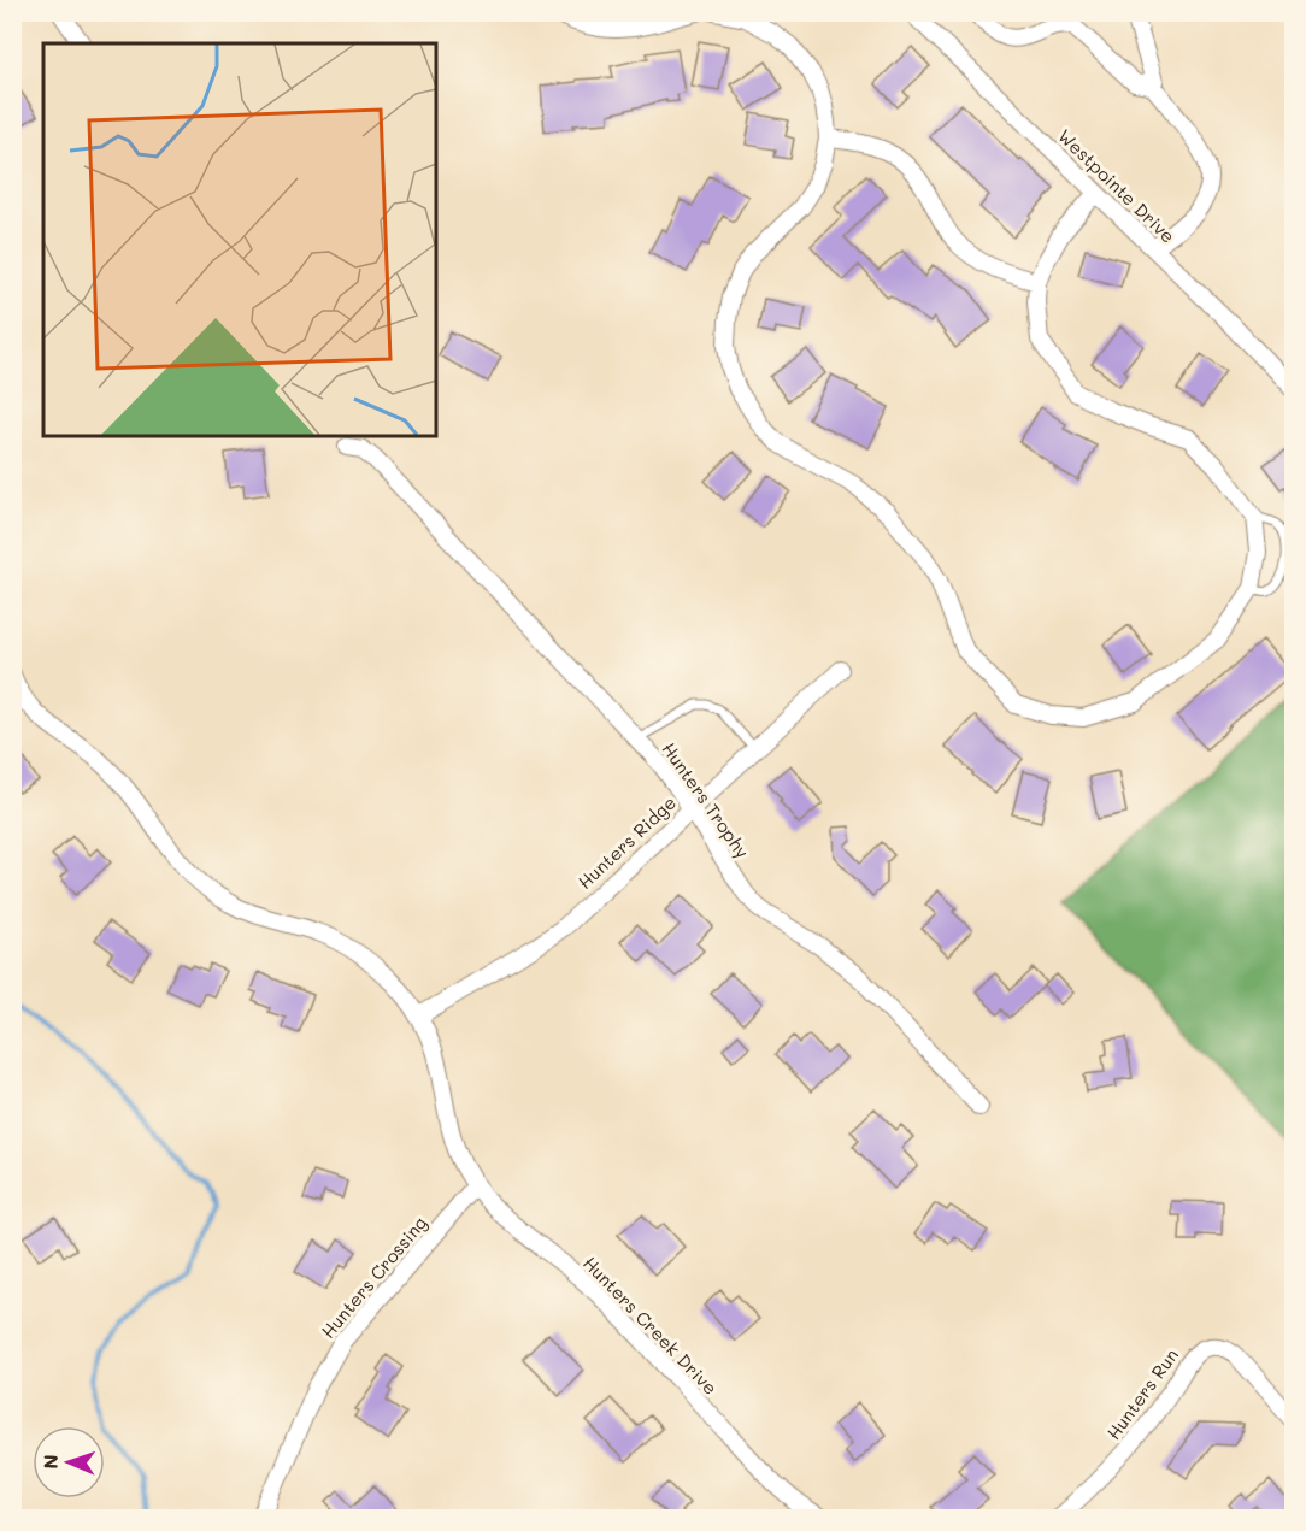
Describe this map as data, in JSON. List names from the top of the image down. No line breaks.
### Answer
{"streets":{"street":["Westpointe Drive","Hunters Trophy","Hunters Ridge","Hunters Crossing","Hunters Creek Drive","Hunters Run"]},"crossings":[["Hunters Trophy","Hunters Ridge"],["Hunters Ridge","Hunters Creek Drive"],["Hunters Crossing","Hunters Creek Drive"]],"north":"left"}
